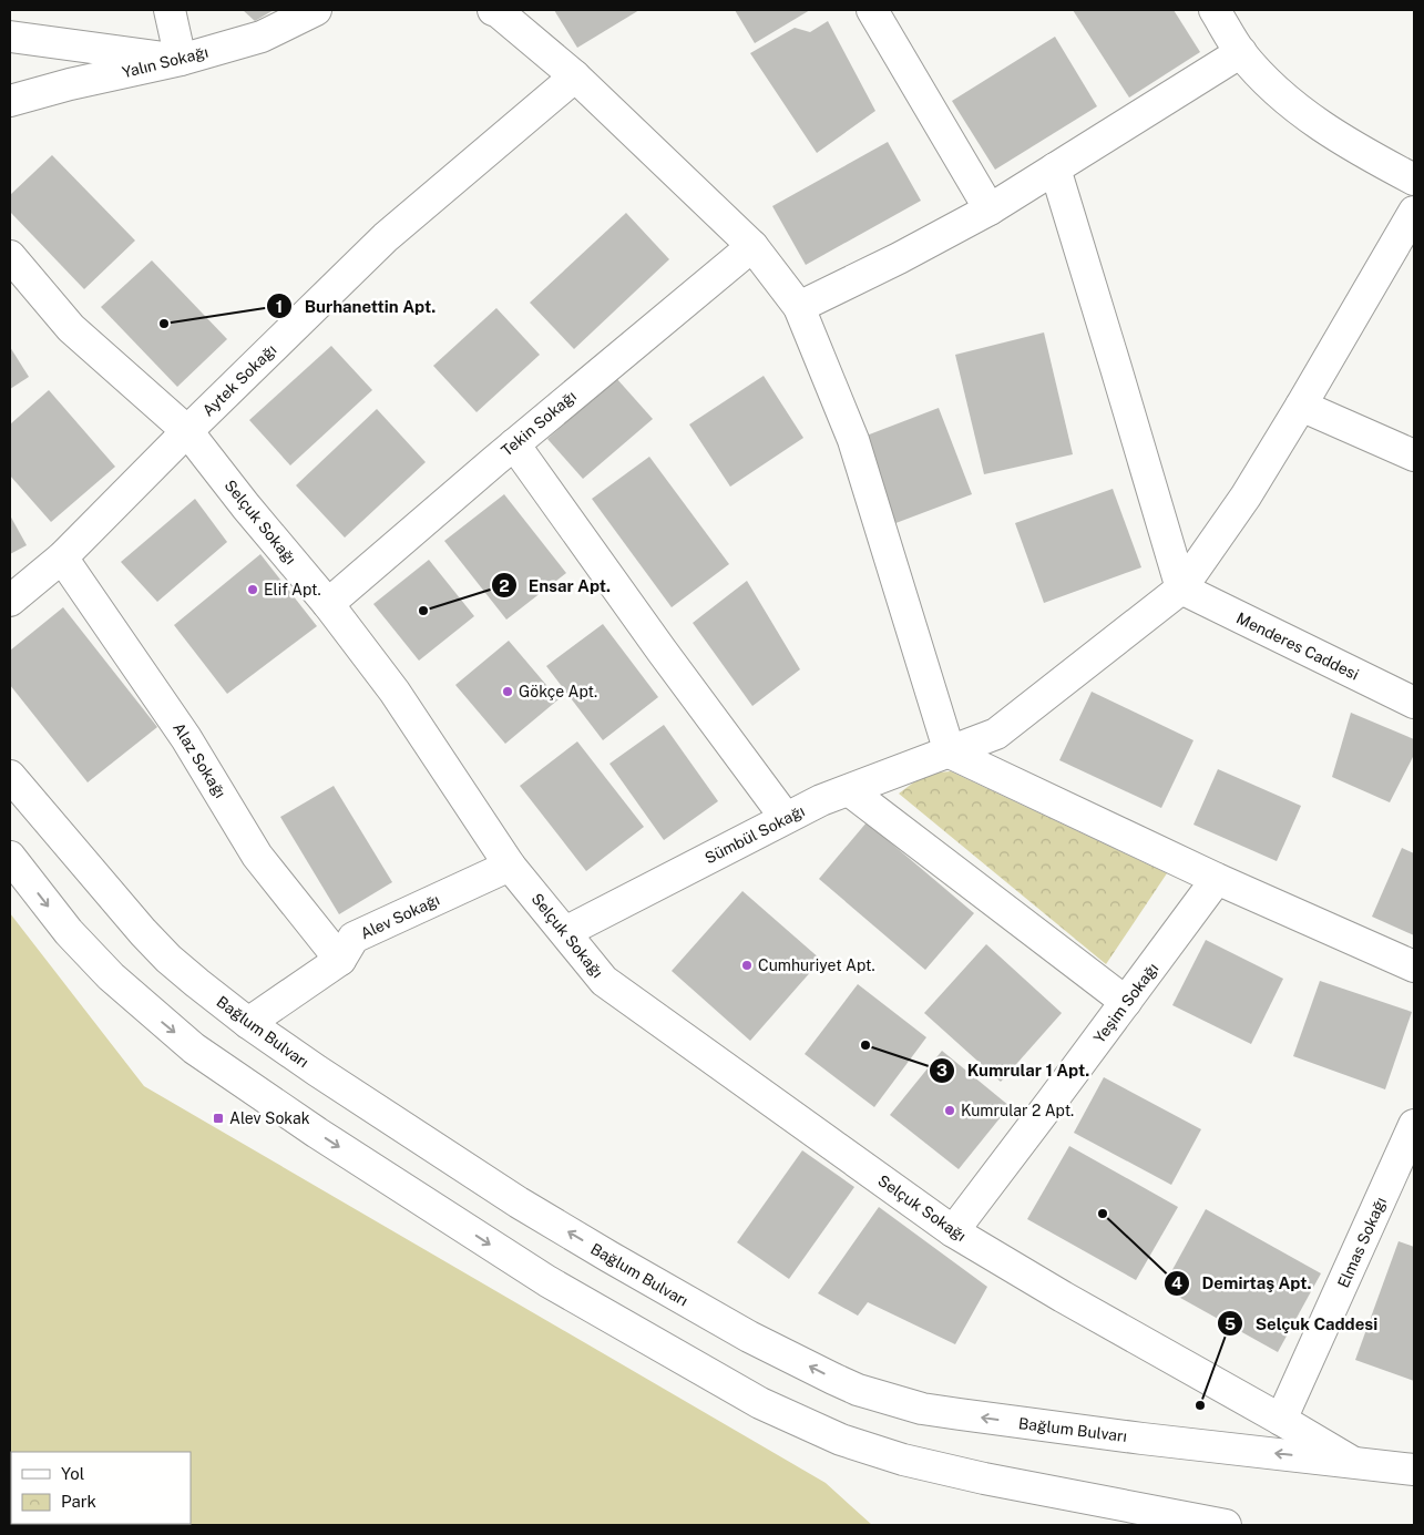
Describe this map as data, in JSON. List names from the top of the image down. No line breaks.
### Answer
{"streets":{"street":["Yalın Sokağı","Aytek Sokağı","Tekin Sokağı","Selçuk Sokağı","Menderes Caddesi","Alaz Sokağı","Sümbül Sokağı","Alev Sokağı","Yeşim Sokağı","Bağlum Bulvarı","Elmas Sokağı"]},"crossings":[["Aytek Sokağı","Selçuk Sokağı"],["Aytek Sokağı","Alaz Sokağı"],["Tekin Sokağı","Selçuk Sokağı"],["Selçuk Sokağı","Sümbül Sokağı"],["Selçuk Sokağı","Alev Sokağı"],["Selçuk Sokağı","Yeşim Sokağı"],["Selçuk Sokağı","Bağlum Bulvarı"],["Selçuk Sokağı","Elmas Sokağı"],["Menderes Caddesi","Sümbül Sokağı"],["Alaz Sokağı","Alev Sokağı"],["Alev Sokağı","Bağlum Bulvarı"]],"places":{"other":["Burhanettin Apt.","Elif Apt.","Ensar Apt.","Gökçe Apt.","Cumhuriyet Apt.","Kumrular 1 Apt.","Kumrular 2 Apt.","Demirtaş Apt.","Selçuk Caddesi"],"transit":["Alev Sokak"]},"legend":["Yol","Park"]}
